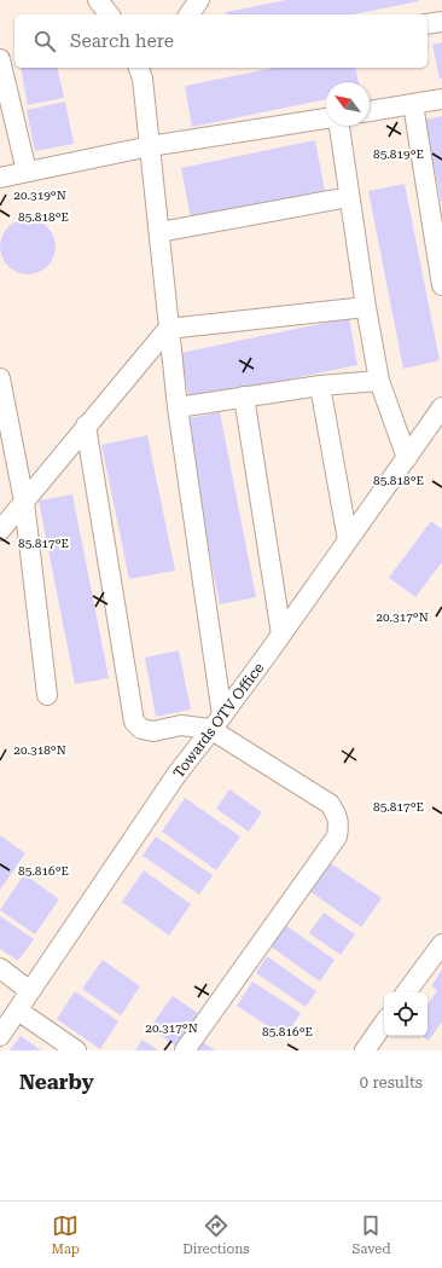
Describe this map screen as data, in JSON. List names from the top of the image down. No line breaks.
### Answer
{"streets":{"street":["Towards OTV Office"]},"north":"top left","page":{"search":"Search here","heading":["Nearby","0 results"],"nav":["Map","Directions","Saved"]},"coordinates":["85.819°E","20.319°N","85.818°E","85.817°E","20.317°N","20.318°N","85.816°E"]}
